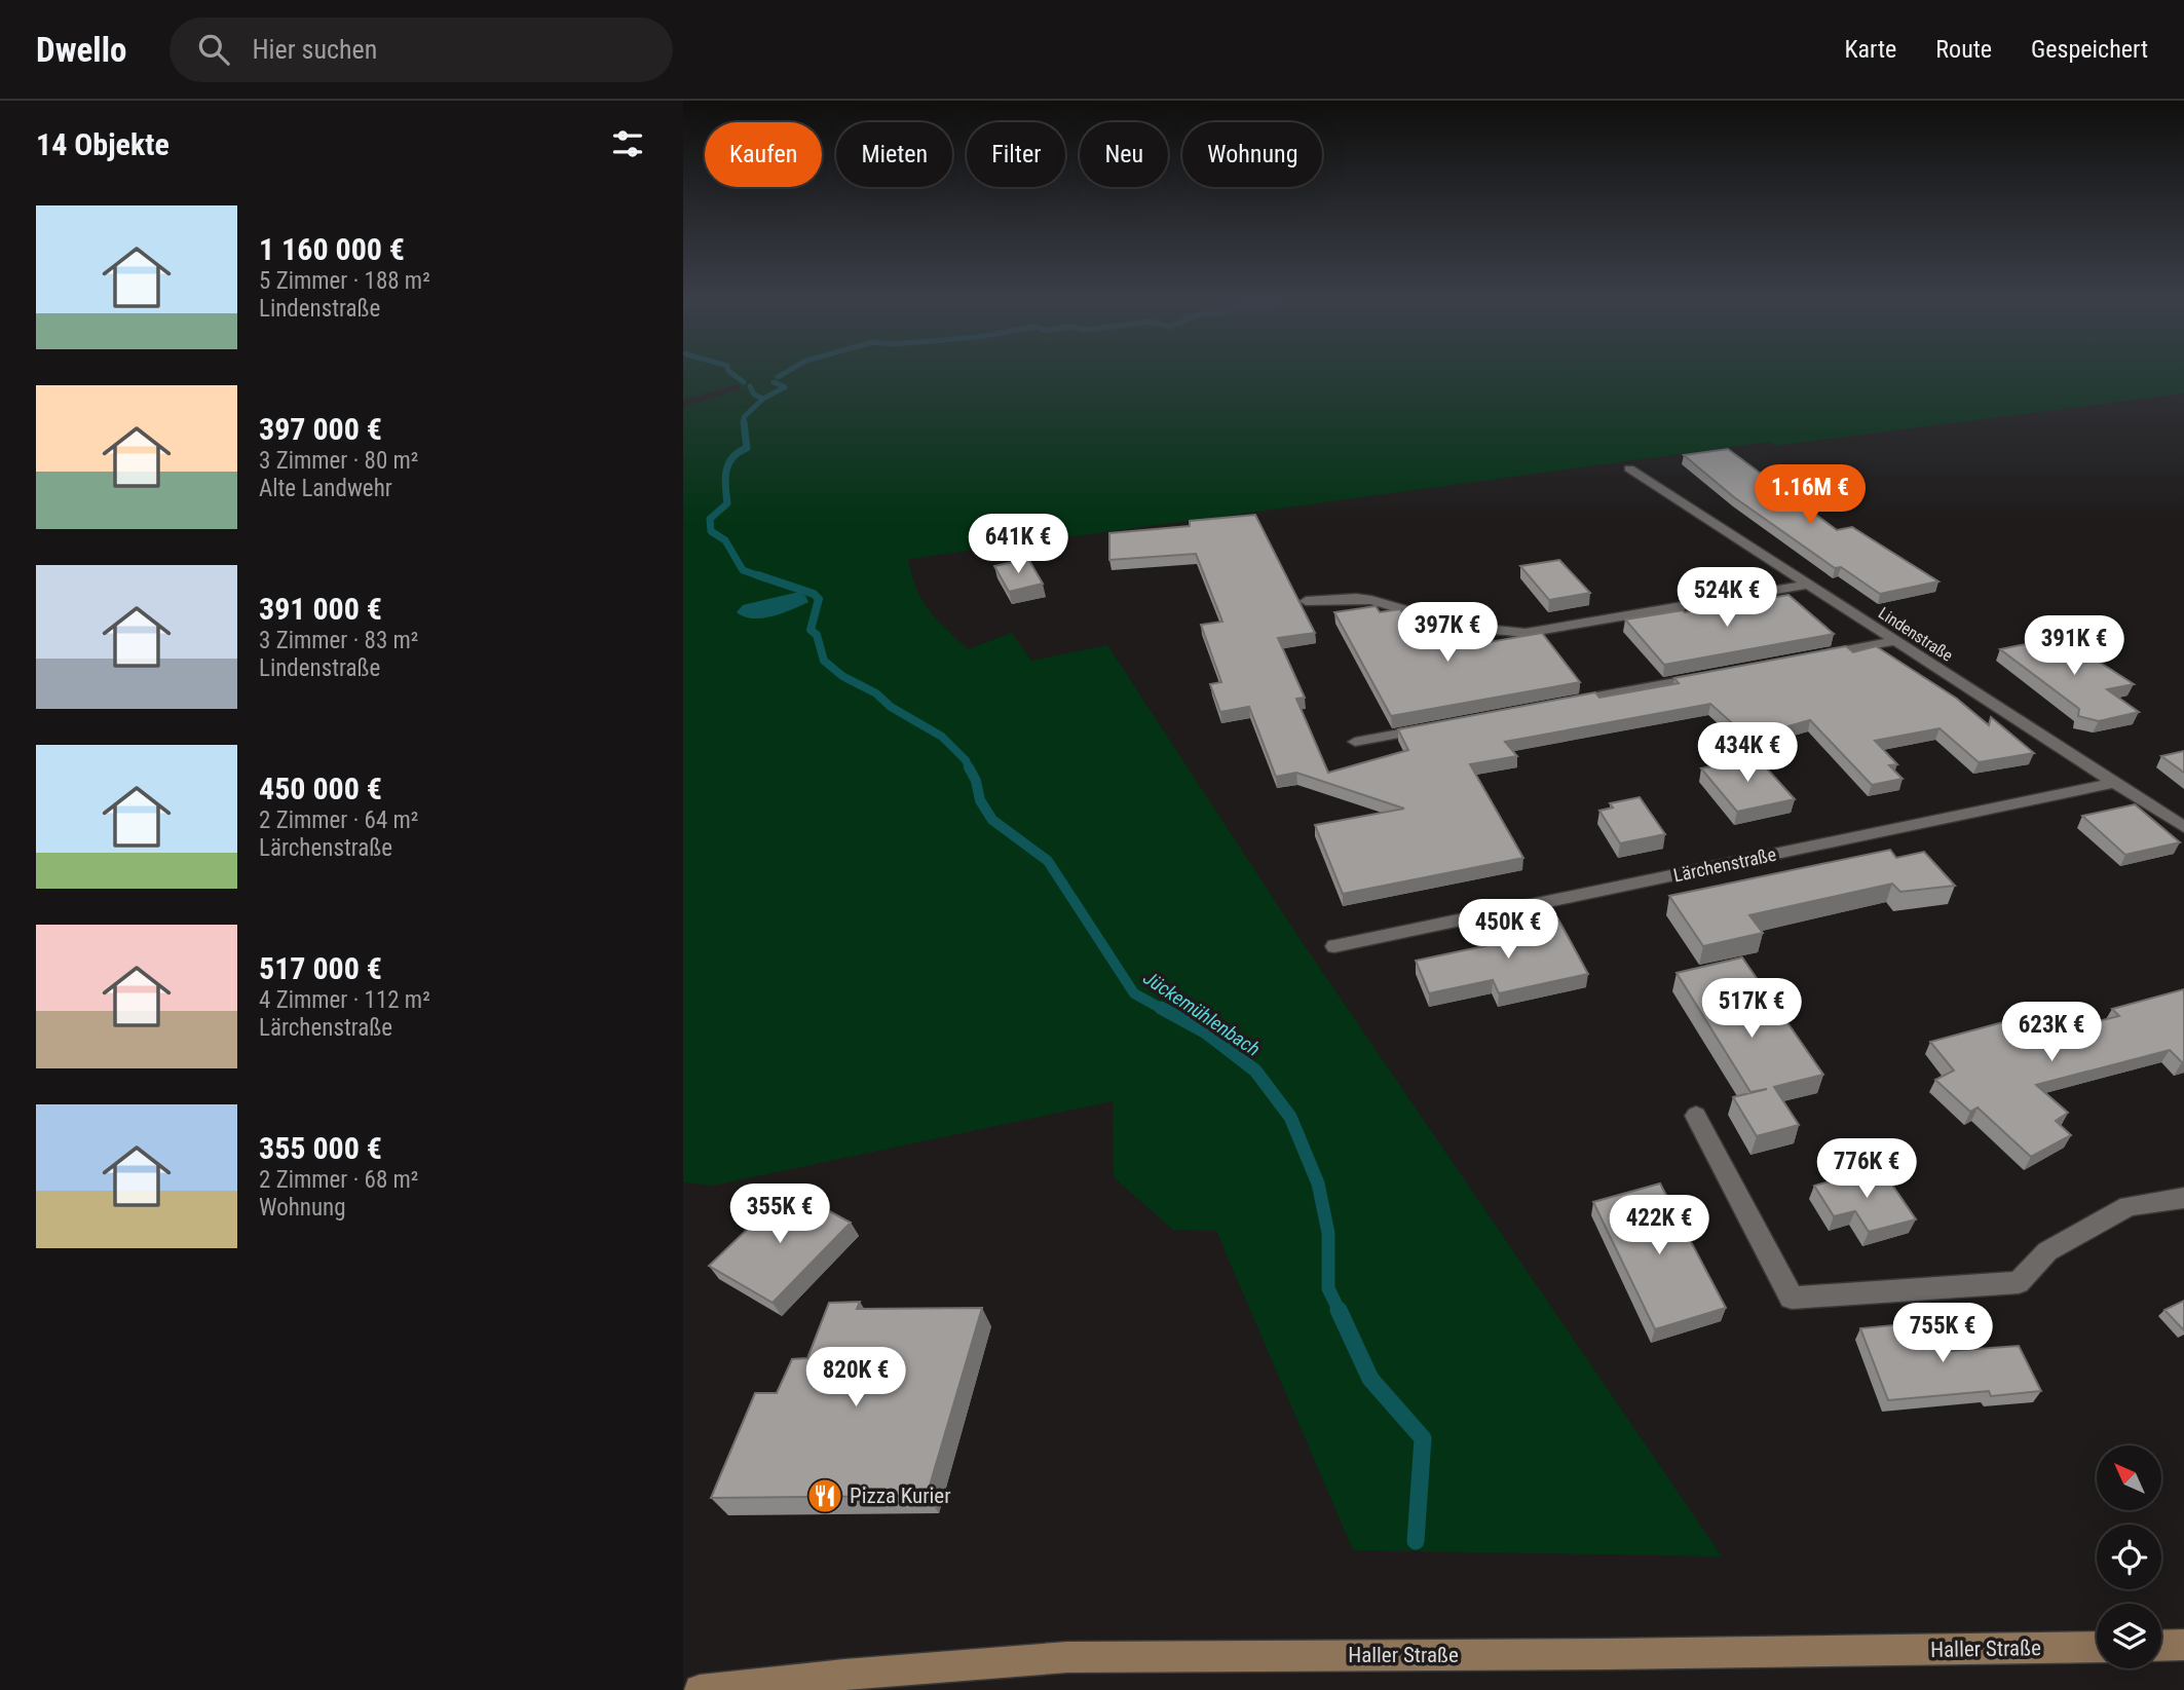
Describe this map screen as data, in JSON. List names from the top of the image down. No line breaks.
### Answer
{"streets":{"main road":["Haller Straße"],"street":["Lindenstraße","Lärchenstraße"]},"crossings":[["Lindenstraße","Lärchenstraße"]],"water":["Jückemühlenbach"],"places":{"restaurant":["Pizza Kurier"]},"north":"top left","page":{"header":"Dwello","search":"Hier suchen","nav":["Karte","Route","Gespeichert"],"heading":"14 Objekte","chip":["Kaufen","Mieten","Filter","Neu","Wohnung"],"list":[{"name":"1 160 000 €","note":"5 Zimmer · 188 m² · Lindenstraße"},{"name":"397 000 €","note":"3 Zimmer · 80 m² · Alte Landwehr"},{"name":"391 000 €","note":"3 Zimmer · 83 m² · Lindenstraße"},{"name":"450 000 €","note":"2 Zimmer · 64 m² · Lärchenstraße"},{"name":"517 000 €","note":"4 Zimmer · 112 m² · Lärchenstraße"},{"name":"355 000 €","note":"2 Zimmer · 68 m² · Wohnung"}],"price":["1.16M €","641K €","524K €","397K €","391K €","434K €","450K €","517K €","623K €","776K €","355K €","422K €","755K €","820K €"]}}
